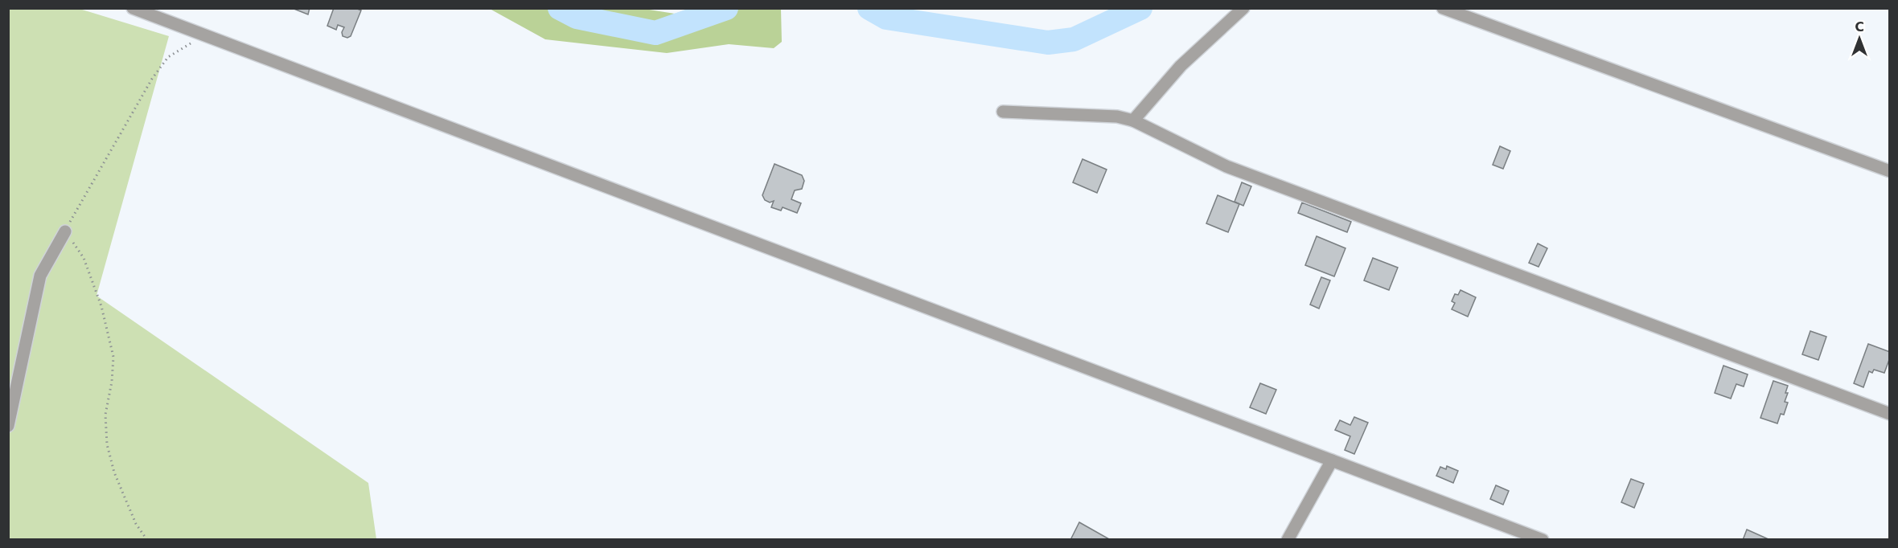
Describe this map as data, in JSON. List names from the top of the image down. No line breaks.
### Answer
{"north":"top"}
